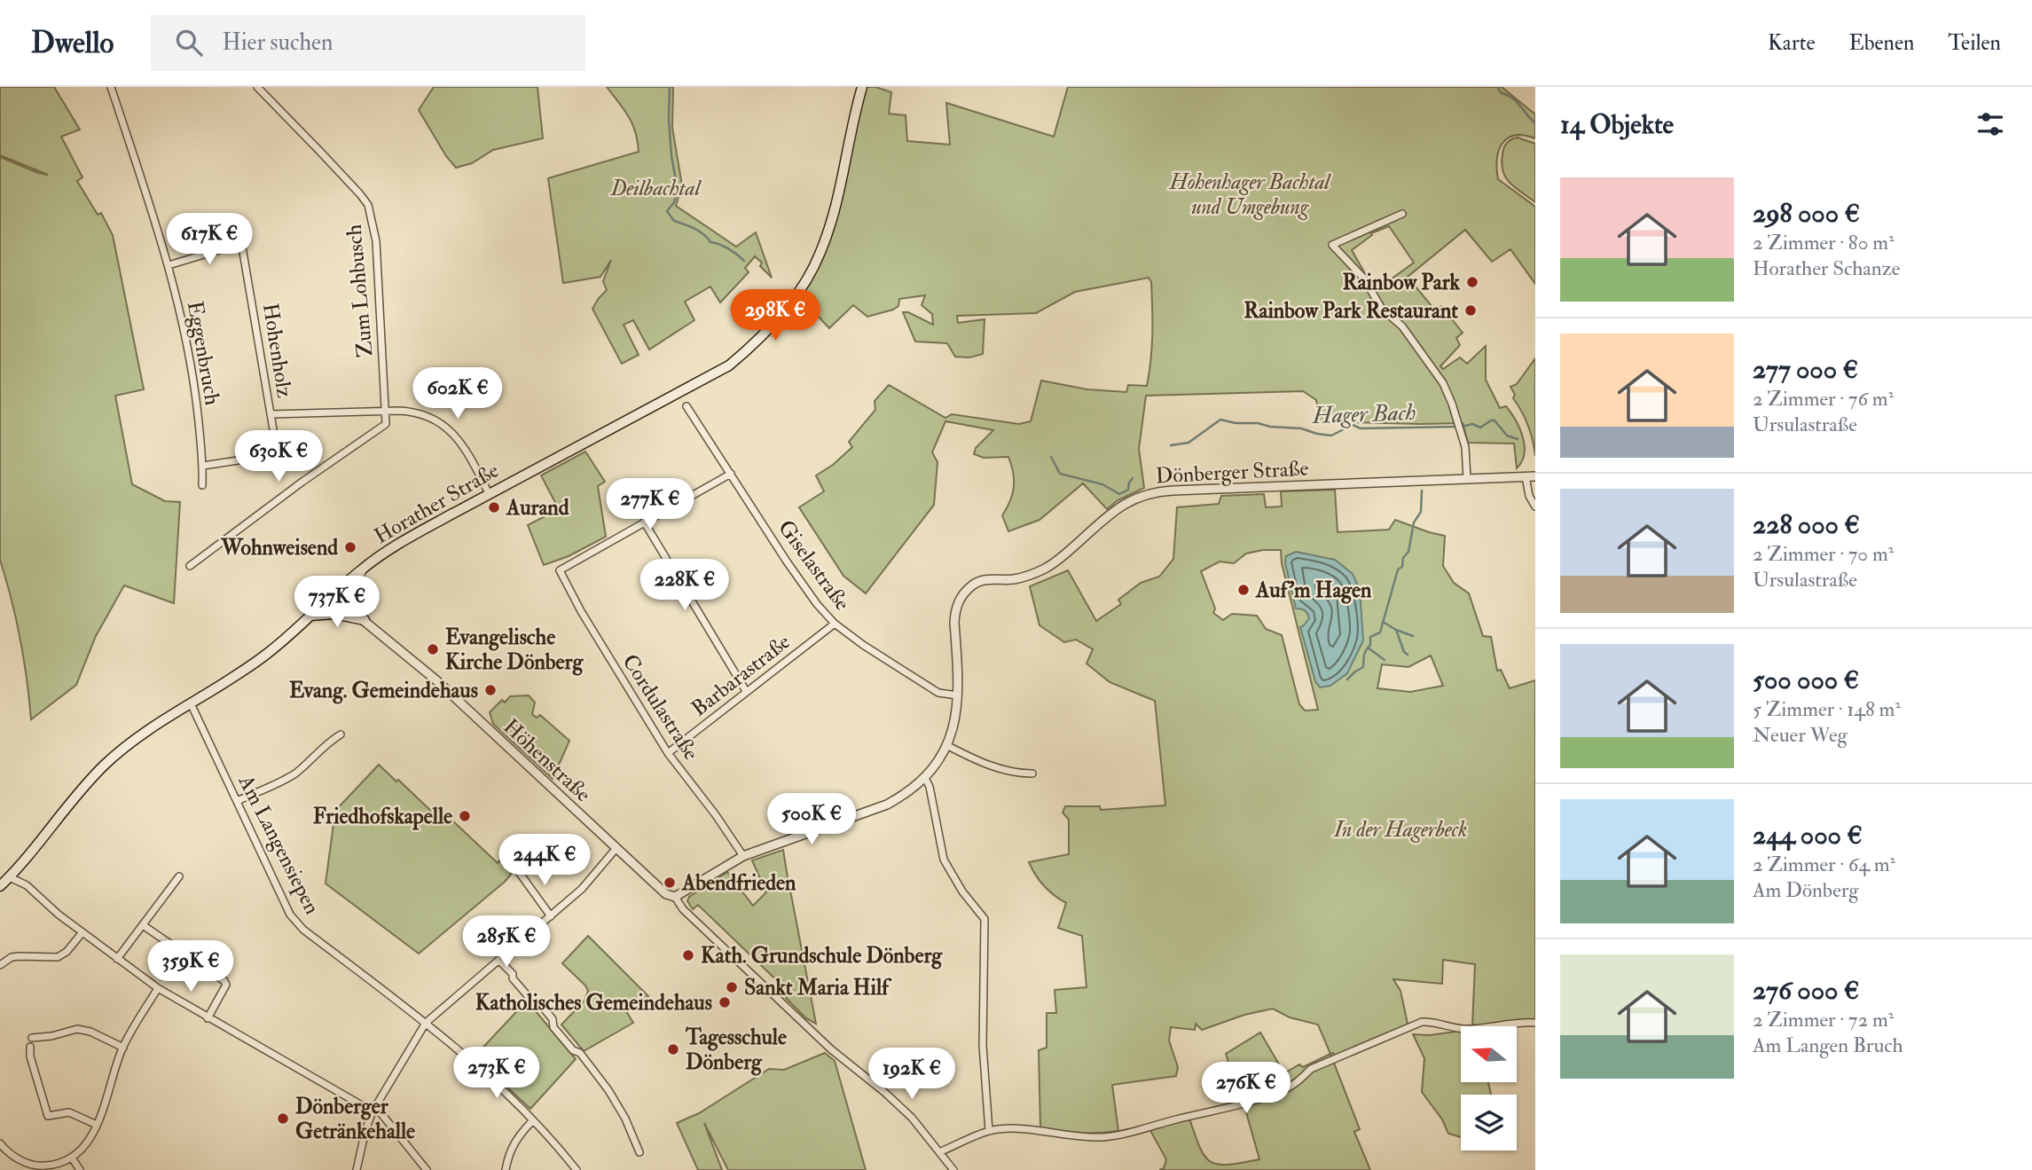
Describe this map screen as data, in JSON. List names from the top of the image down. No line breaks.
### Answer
{"streets":{"main road":["Horather Straße"],"street":["Zum Lohbusch","Hohenholz","Eggenbruch","Dönberger Straße","Giselastraße","Barbarastraße","Cordulastraße","Höhenstraße","Am Langensiepen"]},"crossings":[["Hohenholz","Eggenbruch"],["Dönberger Straße","Giselastraße"],["Dönberger Straße","Cordulastraße"],["Dönberger Straße","Höhenstraße"],["Horather Straße","Höhenstraße"],["Horather Straße","Am Langensiepen"],["Giselastraße","Barbarastraße"],["Barbarastraße","Cordulastraße"]],"water":["Hager Bach"],"parks":["Hohenhager Bachtal und Umgebung","Deilbachtal","In der Hagerbeck"],"places":["Rainbow Park","Rainbow Park Restaurant","Aurand","Wohnweisend","Auf'm Hagen","Evangelische Kirche Dönberg","Evang. Gemeindehaus","Friedhofskapelle","Abendfrieden","Kath. Grundschule Dönberg","Sankt Maria Hilf","Katholisches Gemeindehaus","Tagesschule Dönberg","Dönberger Getränkehalle"],"north":"left","page":{"header":"Dwello","search":"Hier suchen","nav":["Karte","Ebenen","Teilen"],"heading":"14 Objekte","list":[{"name":"298 000 €","note":"2 Zimmer · 80 m² · Horather Schanze"},{"name":"277 000 €","note":"2 Zimmer · 76 m² · Ursulastraße"},{"name":"228 000 €","note":"2 Zimmer · 70 m² · Ursulastraße"},{"name":"500 000 €","note":"5 Zimmer · 148 m² · Neuer Weg"},{"name":"244 000 €","note":"2 Zimmer · 64 m² · Am Dönberg"},{"name":"276 000 €","note":"2 Zimmer · 72 m² · Am Langen Bruch"}],"price":["617K €","298K €","602K €","630K €","277K €","228K €","737K €","500K €","244K €","285K €","359K €","273K €","192K €","276K €"]}}
